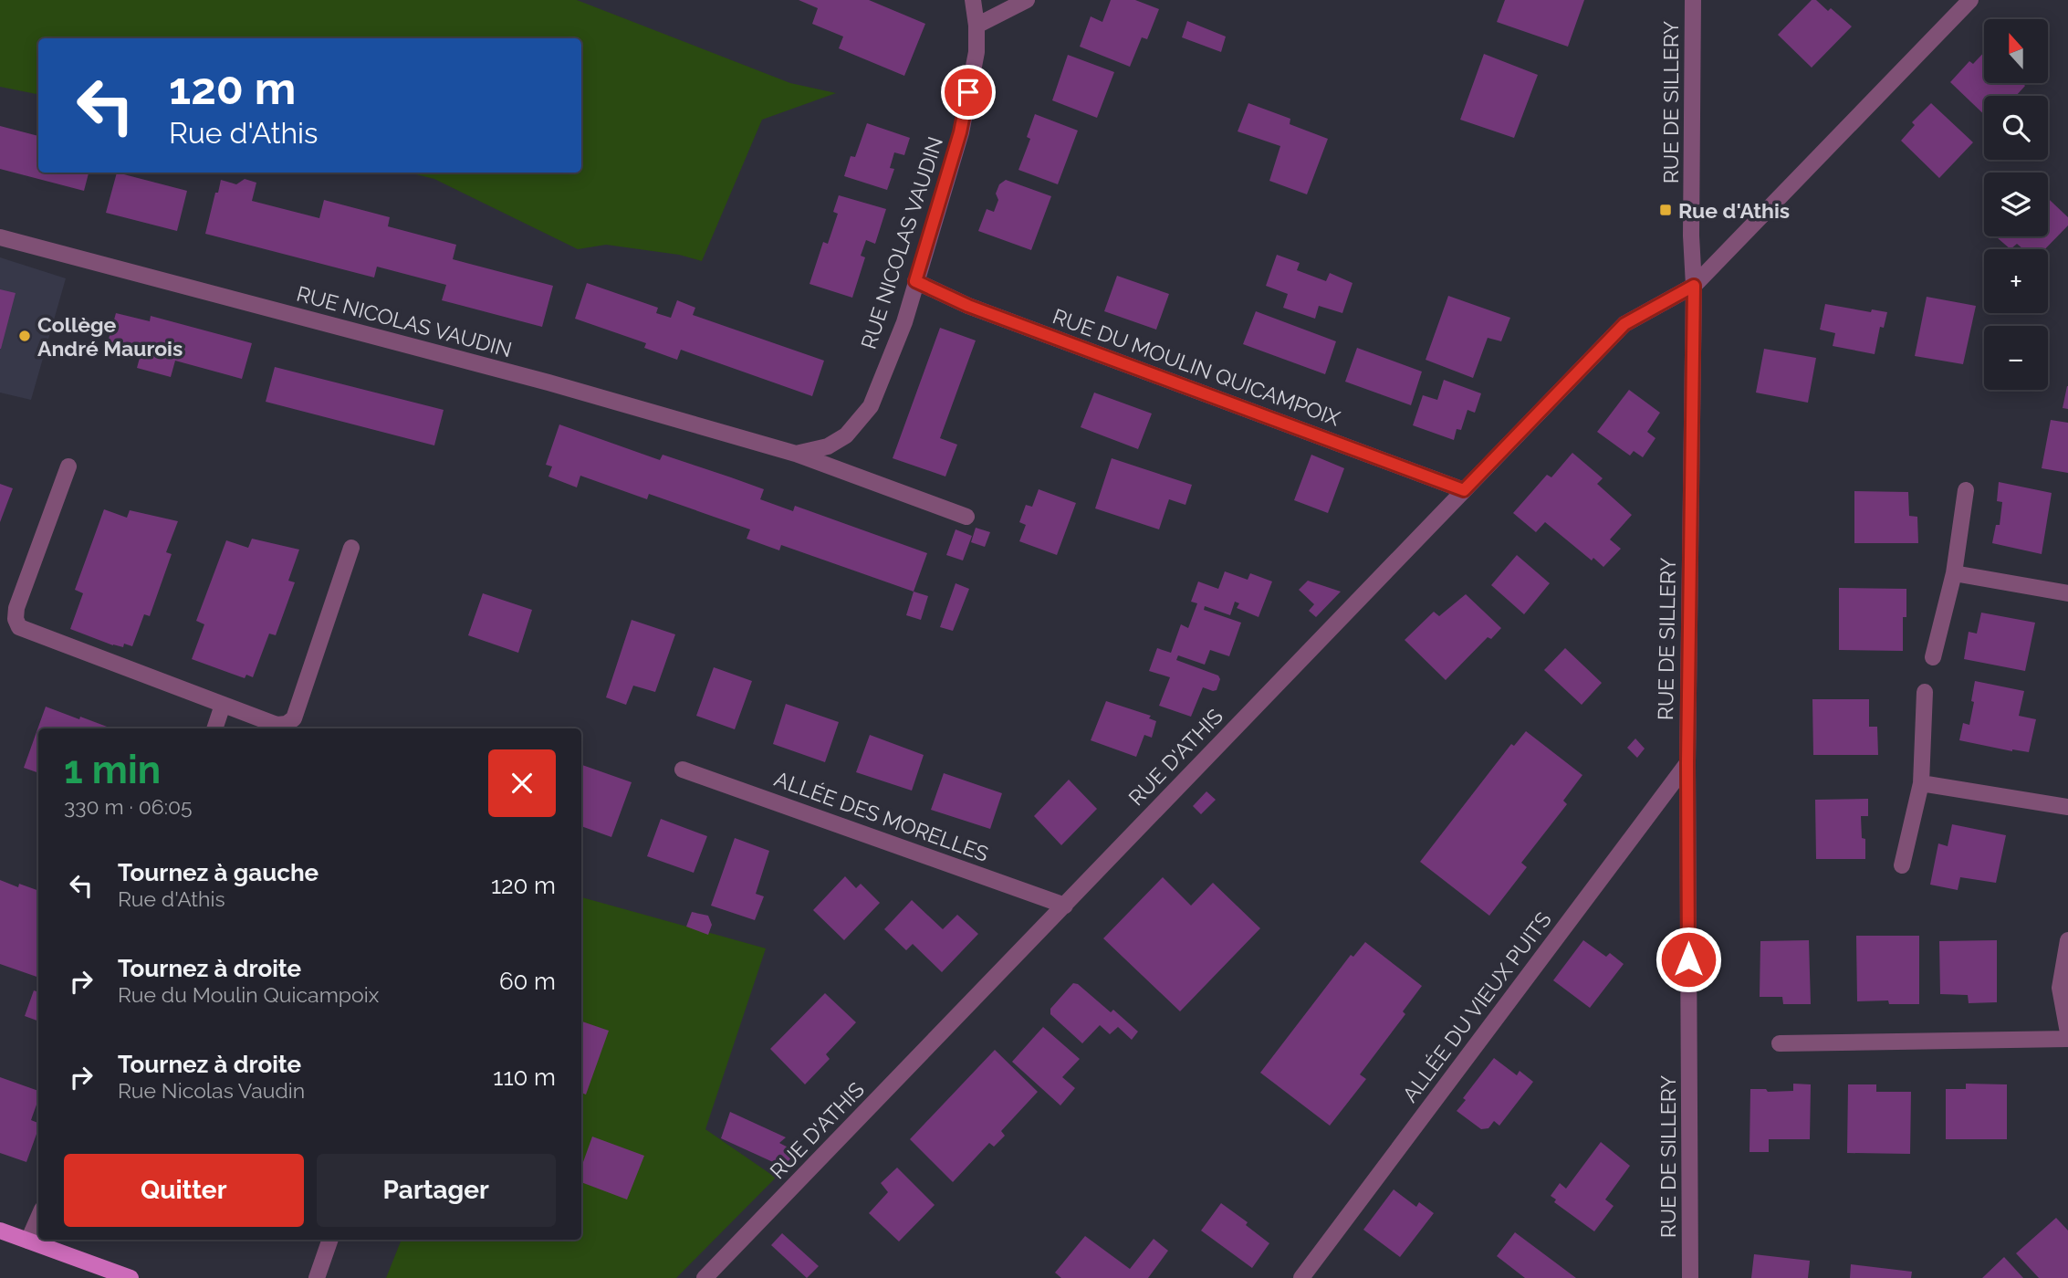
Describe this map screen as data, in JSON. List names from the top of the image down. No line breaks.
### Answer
{"streets":{"street":["RUE DE SILLERY","RUE NICOLAS VAUDIN","RUE DU MOULIN QUICAMPOIX","RUE D'ATHIS","ALLÉE DES MORELLES","ALLÉE DU VIEUX PUITS"]},"crossings":[["RUE DE SILLERY","RUE D'ATHIS"],["RUE DE SILLERY","ALLÉE DU VIEUX PUITS"],["RUE NICOLAS VAUDIN","RUE DU MOULIN QUICAMPOIX"],["RUE DU MOULIN QUICAMPOIX","RUE D'ATHIS"],["RUE D'ATHIS","ALLÉE DES MORELLES"]],"places":{"transit":["Rue d'Athis"],"other":["Collège André Maurois"]},"north":"top","page":{"map_buttons":["+","−"],"turn":["120 m","Rue d'Athis"],"heading":["1 min","330 m · 06:05"],"list":[{"name":"Tournez à gauche","note":"Rue d'Athis","value":"120 m"},{"name":"Tournez à droite","note":"Rue du Moulin Quicampoix","value":"60 m"},{"name":"Tournez à droite","note":"Rue Nicolas Vaudin","value":"110 m"}],"buttons":["Quitter","Partager"]}}
